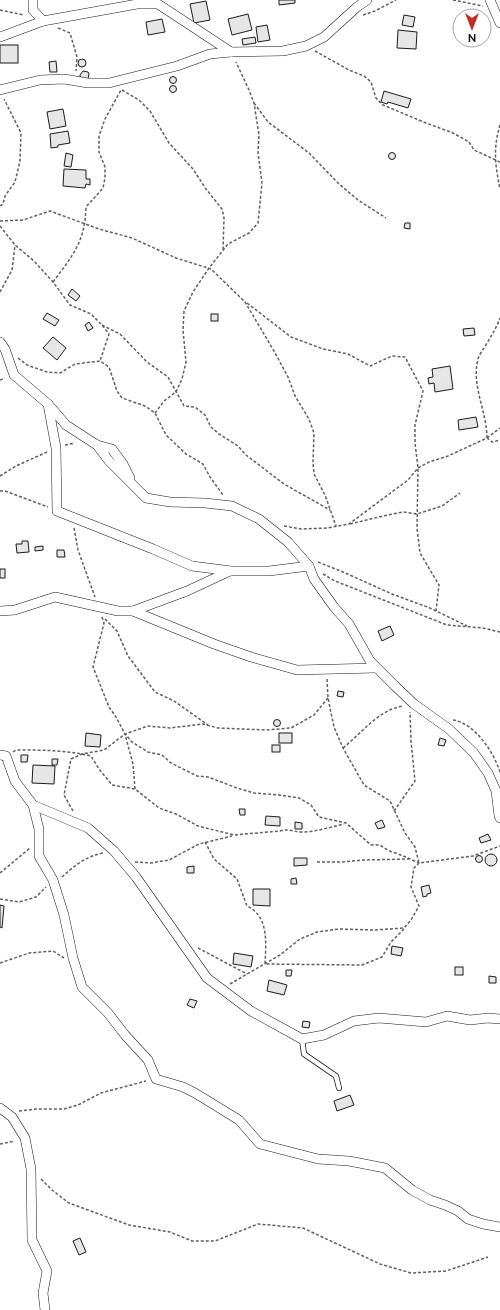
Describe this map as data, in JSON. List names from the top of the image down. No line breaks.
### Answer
{"north":"bottom"}
